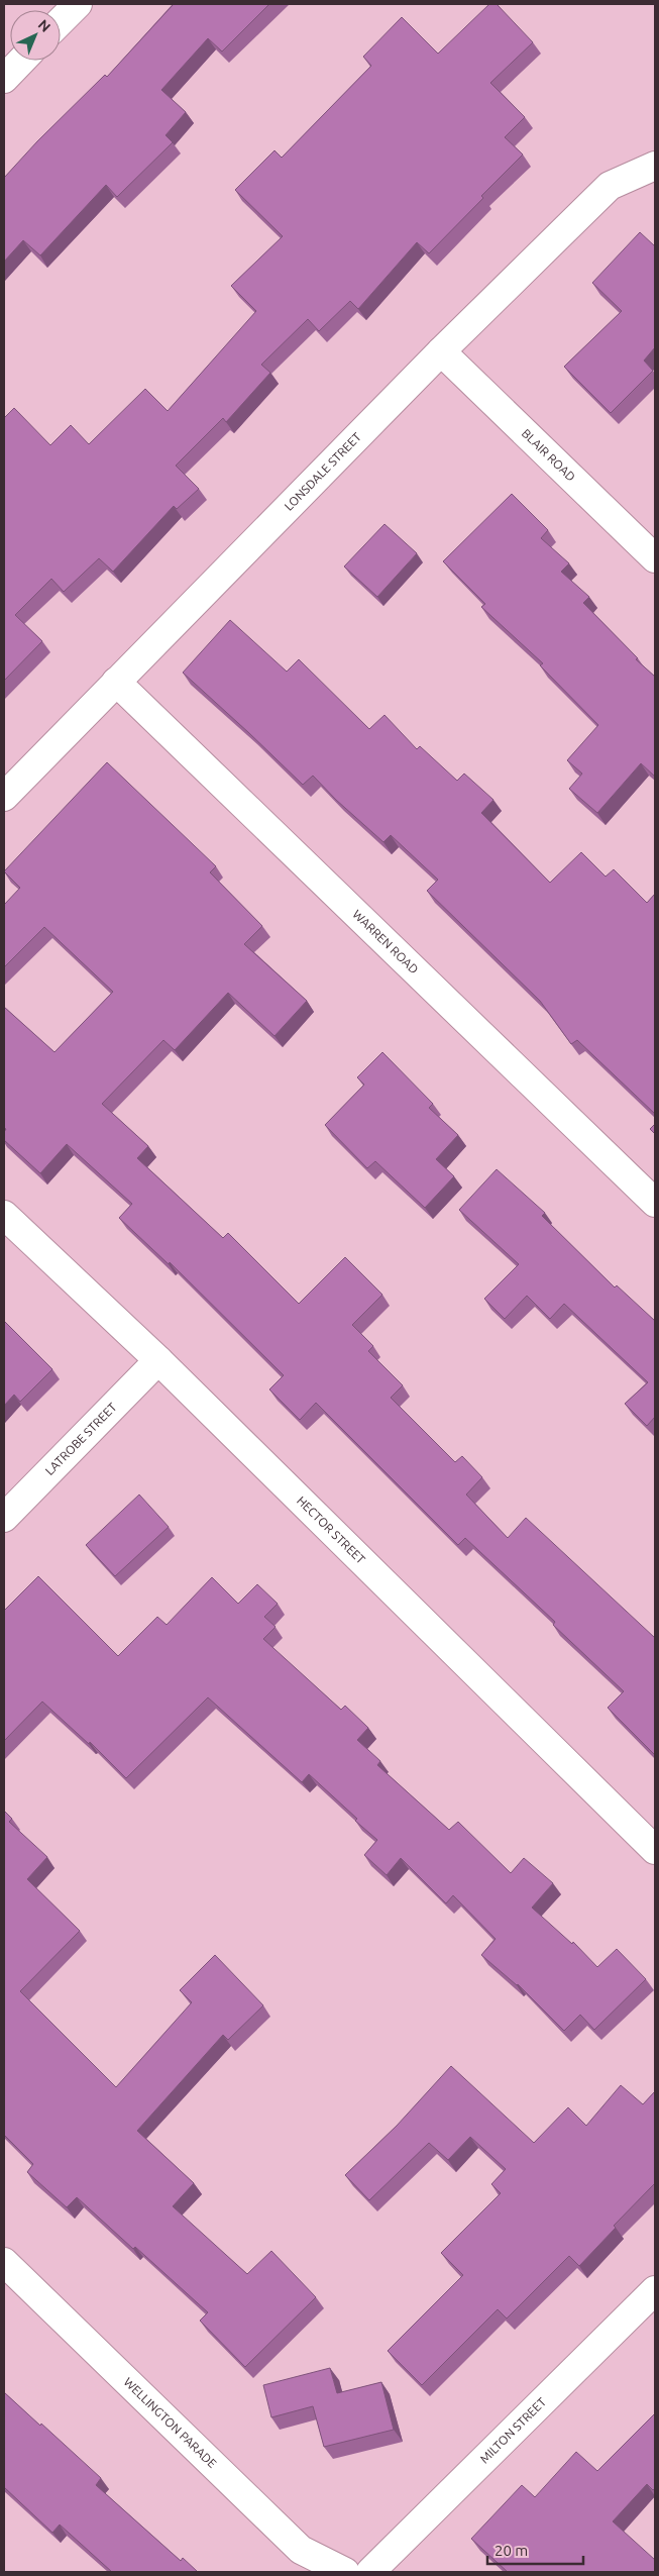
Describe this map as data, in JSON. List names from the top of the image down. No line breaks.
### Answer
{"streets":{"street":["BLAIR ROAD","LONSDALE STREET","WARREN ROAD","LATROBE STREET","HECTOR STREET","WELLINGTON PARADE","MILTON STREET"]},"crossings":[["BLAIR ROAD","LONSDALE STREET"],["LONSDALE STREET","WARREN ROAD"],["LATROBE STREET","HECTOR STREET"]],"scale_bar":"20 m","north":"top right"}
